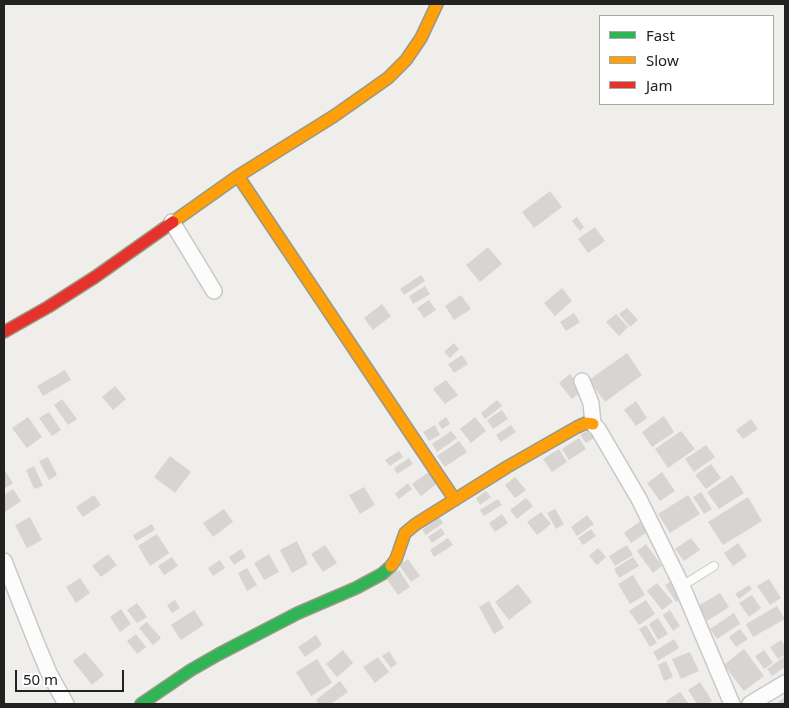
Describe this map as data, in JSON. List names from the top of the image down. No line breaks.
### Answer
{"legend":["Fast","Slow","Jam"],"scale_bar":"50 m"}
